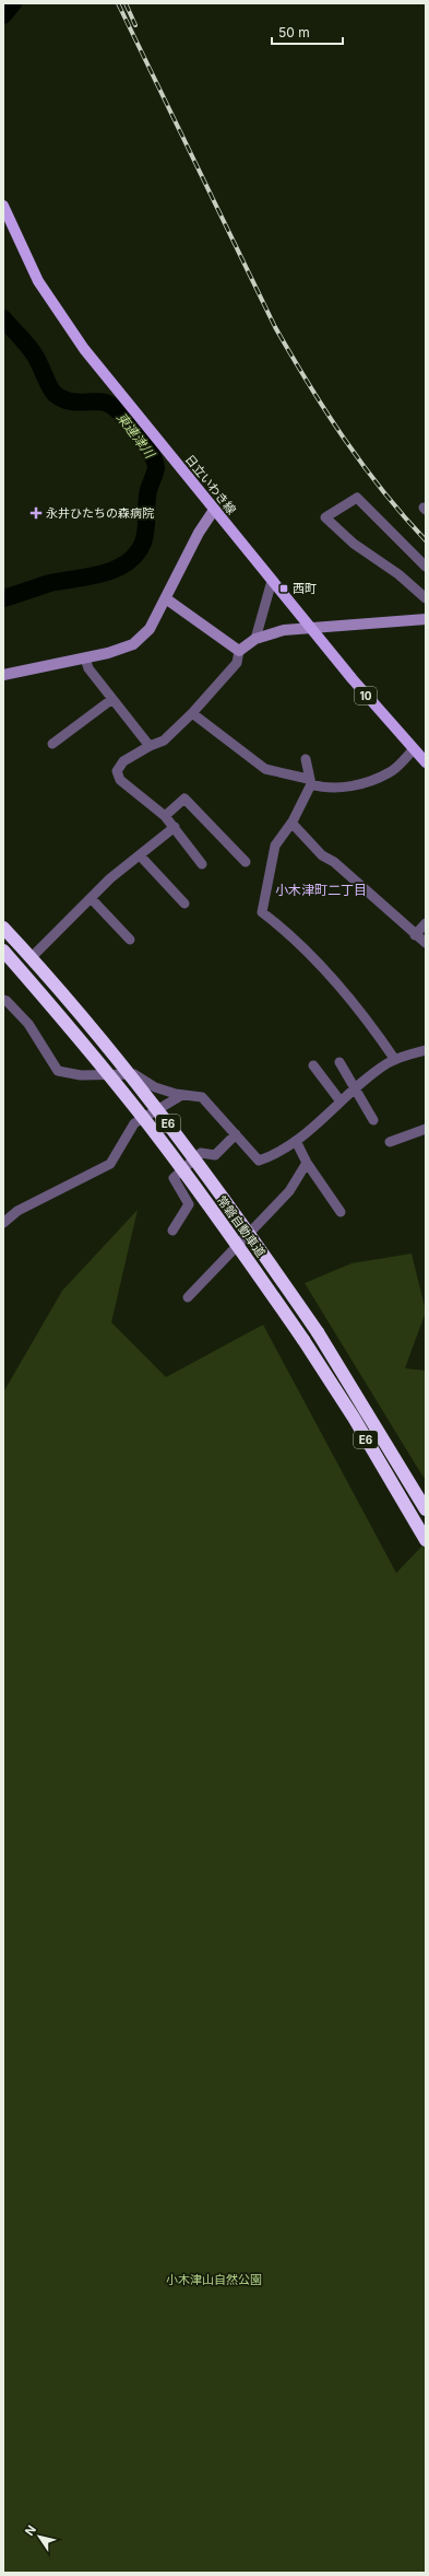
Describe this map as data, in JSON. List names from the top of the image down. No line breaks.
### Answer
{"streets":{"highway":["E6","常磐自動車道"],"main road":["日立いわき線","10"]},"districts":["小木津町二丁目"],"water":["東連津川"],"parks":["小木津山自然公園"],"places":{"health":["永井ひたちの森病院"],"transit":["西町"]},"scale_bar":"50 m","north":"top left"}
